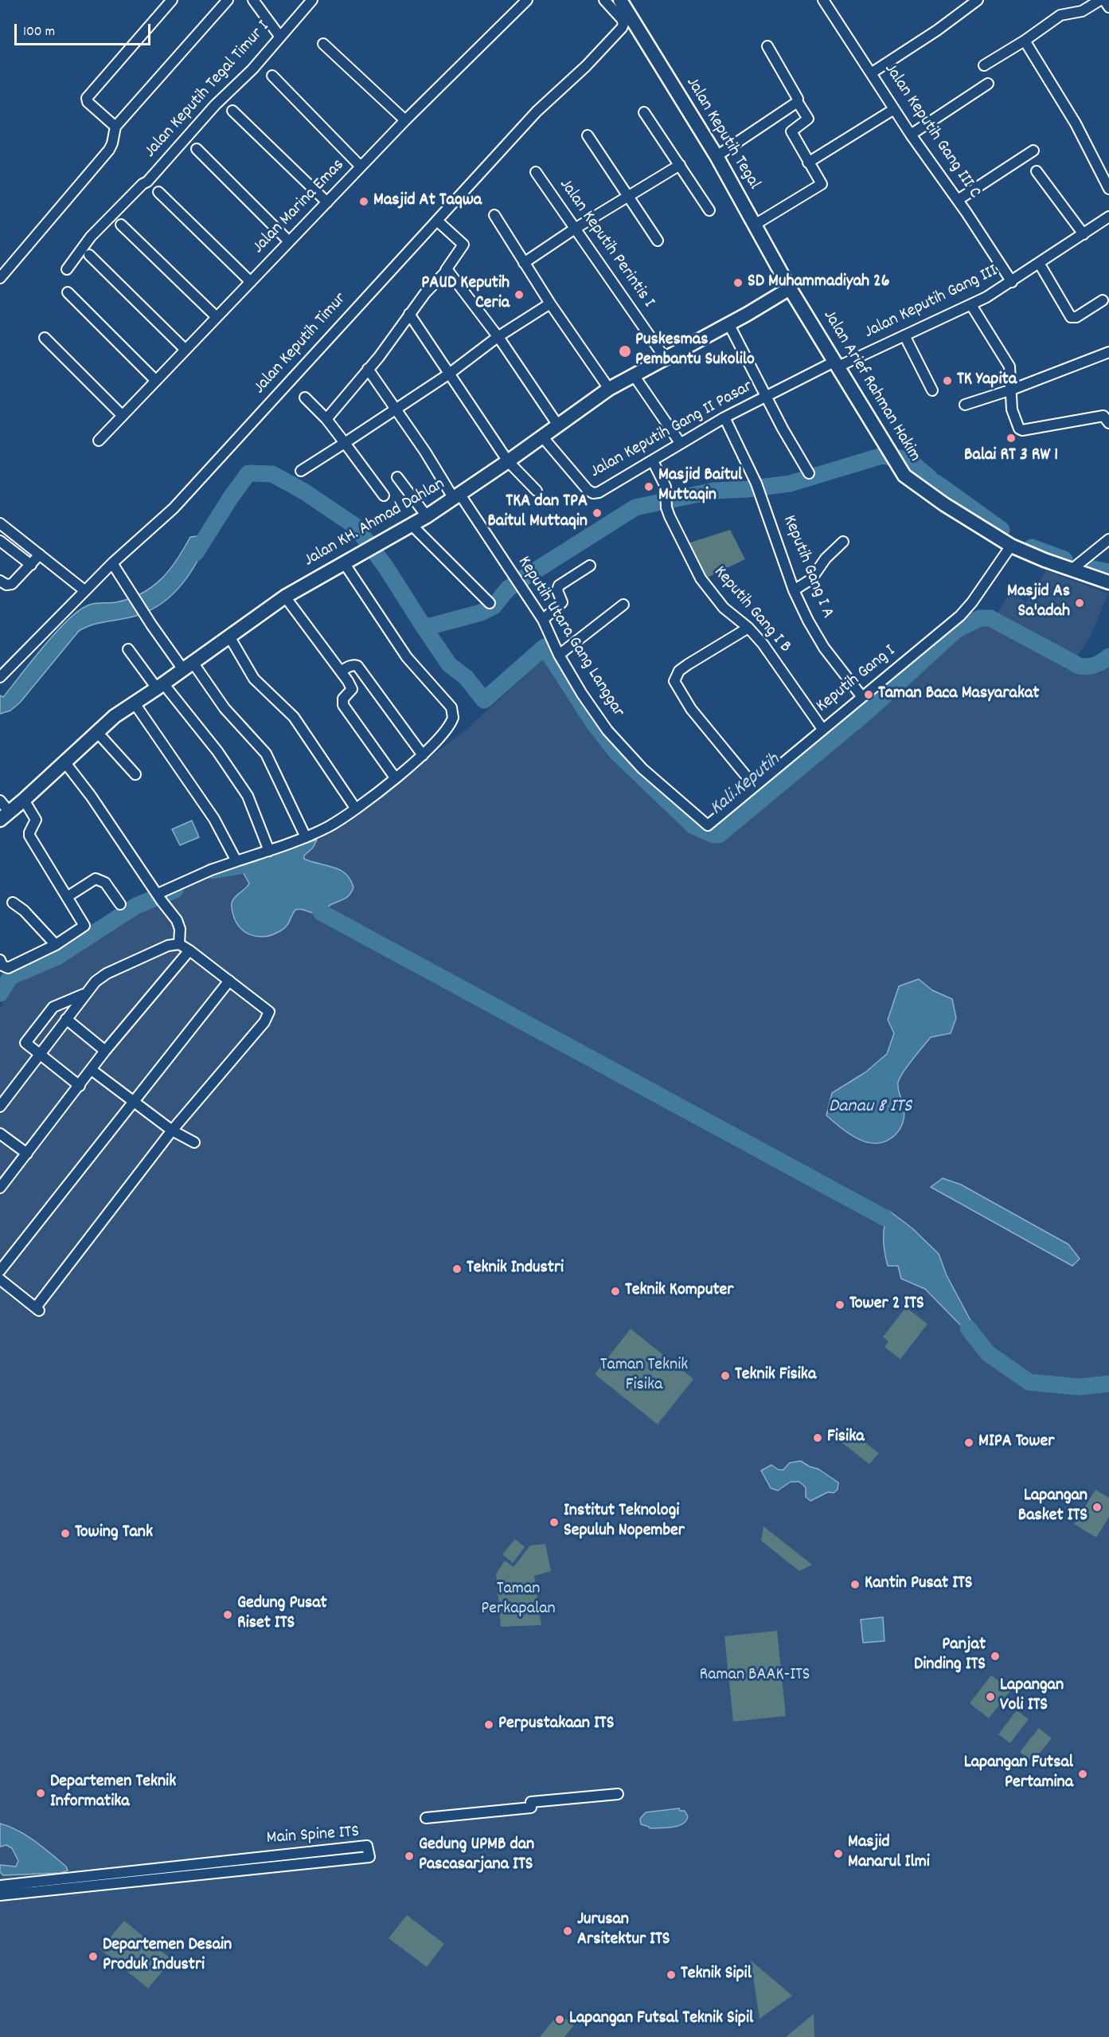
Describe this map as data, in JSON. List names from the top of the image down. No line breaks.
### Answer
{"streets":{"street":["Jalan Keputih Tegal Timur I","Jalan Keputih Gang III C","Jalan Keputih Tegal","Jalan Marina Emas","Jalan Keputih Perintis I","Jalan Keputih Gang III","Jalan Keputih Timur","Jalan Arief Rahman Hakim","Jalan Keputih Gang II Pasar","Jalan KH. Ahmad Dahlan","Keputih Gang I A","Keputih Gang I B","Keputih Utara Gang Langgar","Keputih Gang I","Main Spine ITS"]},"crossings":[["Jalan Keputih Gang III C","Jalan Keputih Gang III"],["Jalan Keputih Tegal","Jalan Keputih Timur"],["Jalan Keputih Tegal","Jalan Arief Rahman Hakim"],["Jalan Keputih Tegal","Jalan KH. Ahmad Dahlan"],["Jalan Keputih Perintis I","Jalan KH. Ahmad Dahlan"],["Jalan Keputih Gang III","Jalan Arief Rahman Hakim"],["Jalan Keputih Gang III","Jalan Keputih Gang II Pasar"],["Jalan Arief Rahman Hakim","Jalan Keputih Gang II Pasar"],["Jalan Arief Rahman Hakim","Jalan KH. Ahmad Dahlan"],["Jalan Arief Rahman Hakim","Keputih Gang I"],["Jalan Keputih Gang II Pasar","Jalan KH. Ahmad Dahlan"],["Jalan Keputih Gang II Pasar","Keputih Gang I A"],["Jalan Keputih Gang II Pasar","Keputih Gang I B"],["Jalan KH. Ahmad Dahlan","Keputih Utara Gang Langgar"],["Keputih Gang I A","Keputih Gang I"],["Keputih Gang I B","Keputih Gang I"],["Keputih Utara Gang Langgar","Keputih Gang I"]],"water":["Kali Keputih","Danau 8 ITS"],"parks":["Taman Teknik Fisika","Taman Perkapalan","Raman BAAK-ITS"],"places":["Masjid At Taqwa","SD Muhammadiyah 26","PAUD Keputih Ceria","Puskesmas Pembantu Sukolilo","TK Yapita","Balai RT 3 RW 1","Masjid Baitul Muttaqin","TKA dan TPA Baitul Muttaqin","Masjid As Sa'adah","Taman Baca Masyarakat","Teknik Industri","Teknik Komputer","Tower 2 ITS","Teknik Fisika","Fisika","MIPA Tower","Lapangan Basket ITS","Institut Teknologi Sepuluh Nopember","Towing Tank","Kantin Pusat ITS","Gedung Pusat Riset ITS","Panjat Dinding ITS","Lapangan Voli ITS","Perpustakaan ITS","Lapangan Futsal Pertamina","Departemen Teknik Informatika","Masjid Manarul Ilmi","Gedung UPMB dan Pascasarjana ITS","Jurusan Arsitektur ITS","Departemen Desain Produk Industri","Teknik Sipil","Lapangan Futsal Teknik Sipil"],"scale_bar":"100 m"}
